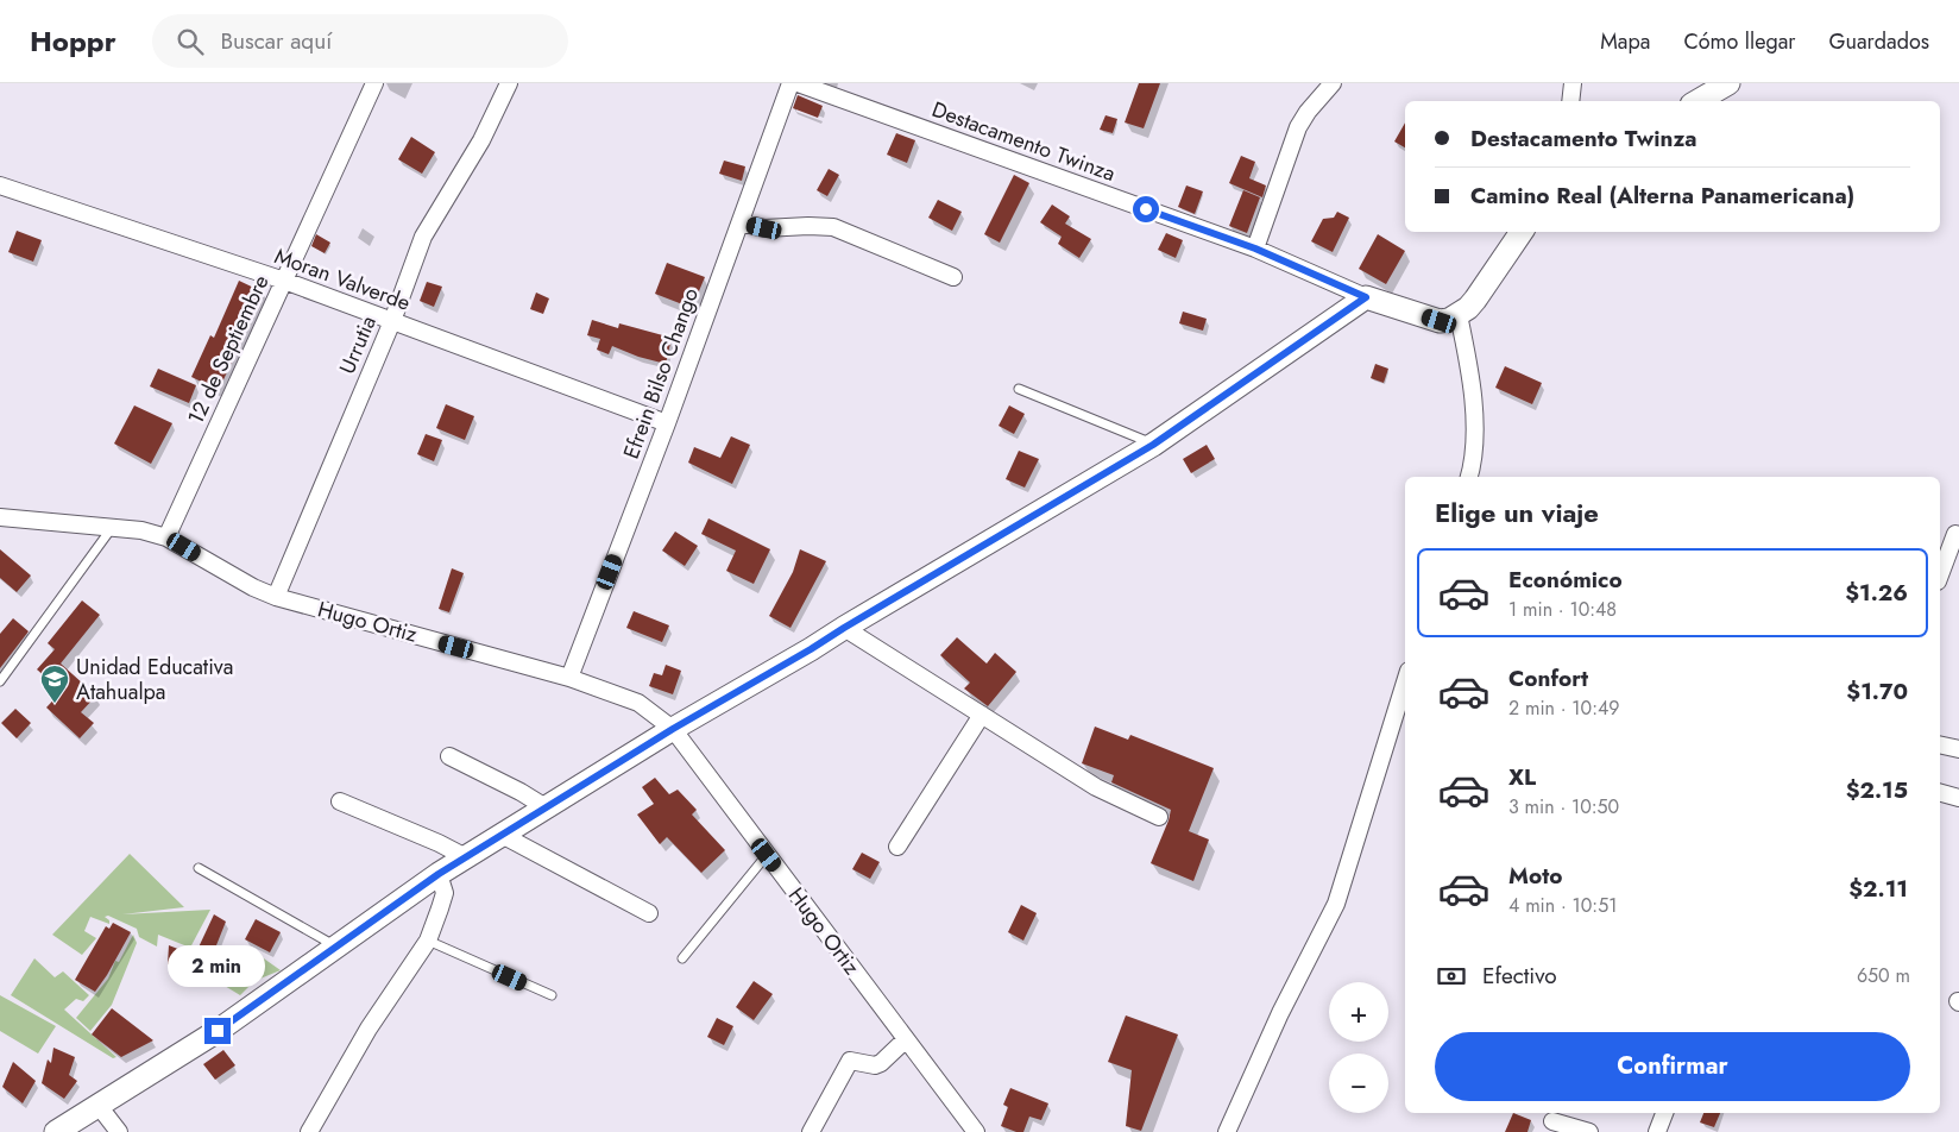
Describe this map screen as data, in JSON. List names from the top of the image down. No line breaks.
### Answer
{"streets":{"street":["Destacamento Twinza","Moran Valverde","Urrutia","12 de Septiembre","Efrein Bilso Chango","Hugo Ortiz"]},"crossings":[["Moran Valverde","Urrutia"],["Moran Valverde","12 de Septiembre"],["Moran Valverde","Efrein Bilso Chango"],["Urrutia","Hugo Ortiz"],["12 de Septiembre","Hugo Ortiz"],["Efrein Bilso Chango","Hugo Ortiz"]],"places":{"school or university":["Unidad Educativa Atahualpa"]},"page":{"header":"Hoppr","search":"Buscar aquí","nav":["Mapa","Cómo llegar","Guardados"],"banner":["Destacamento Twinza","Camino Real (Alterna Panamericana)"],"heading":"Elige un viaje","list":[{"name":"Económico","note":"1 min · 10:48","value":"$1.26"},{"name":"Confort","note":"2 min · 10:49","value":"$1.70"},{"name":"XL","note":"3 min · 10:50","value":"$2.15"},{"name":"Moto","note":"4 min · 10:51","value":"$2.11"}],"pay":["Efectivo","650 m"],"bubble":"2 min","map_buttons":["+","−"],"buttons":"Confirmar"}}
